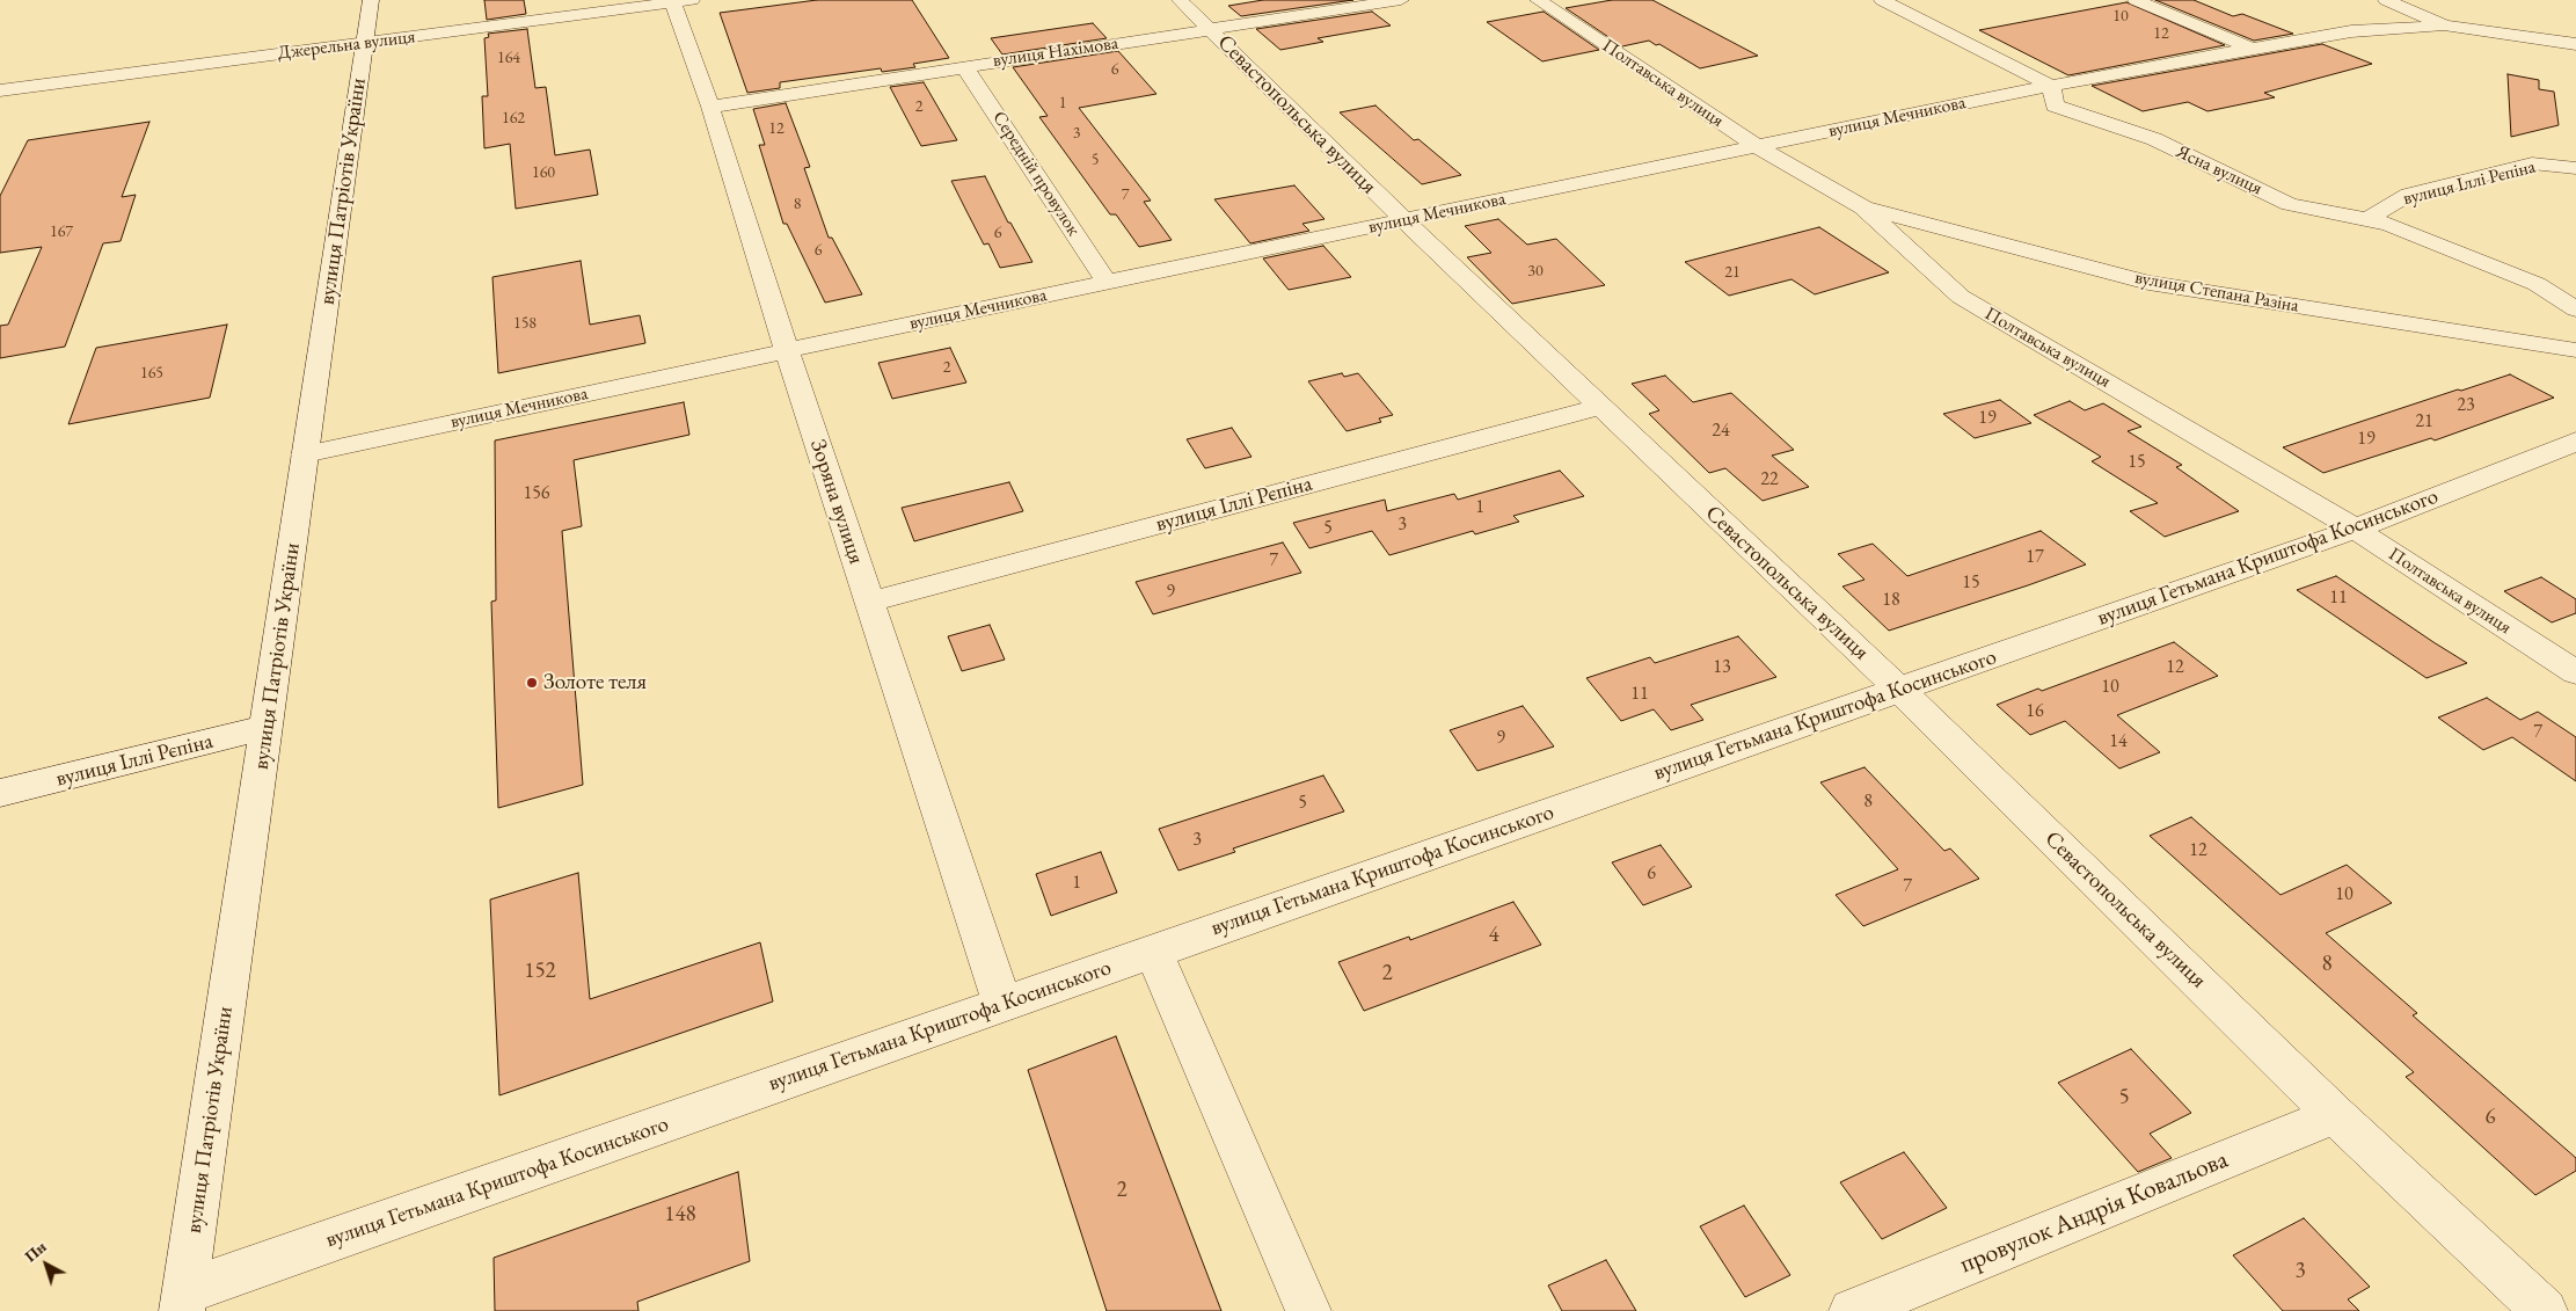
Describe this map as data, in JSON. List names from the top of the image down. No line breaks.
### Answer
{"streets":{"street":["Джерельна вулиця","вулиця Нахімова","Полтавська вулиця","Севастопольська вулиця","вулиця Мечникова","Ясна вулиця","Середній провулок","вулиця Іллі Рєпіна","вулиця Патріотів України","вулиця Степана Разіна","Зоряна вулиця","вулиця Гетьмана Криштофа Косинського","провулок Андрія Ковальова"]},"crossings":[["Джерельна вулиця","вулиця Патріотів України"],["Джерельна вулиця","Зоряна вулиця"],["вулиця Нахімова","Севастопольська вулиця"],["вулиця Нахімова","Середній провулок"],["вулиця Нахімова","Зоряна вулиця"],["Полтавська вулиця","вулиця Мечникова"],["Полтавська вулиця","вулиця Степана Разіна"],["Полтавська вулиця","вулиця Гетьмана Криштофа Косинського"],["Севастопольська вулиця","вулиця Мечникова"],["Севастопольська вулиця","вулиця Іллі Рєпіна"],["Севастопольська вулиця","вулиця Гетьмана Криштофа Косинського"],["Севастопольська вулиця","провулок Андрія Ковальова"],["вулиця Мечникова","Ясна вулиця"],["вулиця Мечникова","Середній провулок"],["вулиця Мечникова","вулиця Патріотів України"],["вулиця Мечникова","Зоряна вулиця"],["Ясна вулиця","вулиця Іллі Рєпіна"],["вулиця Іллі Рєпіна","вулиця Патріотів України"],["вулиця Іллі Рєпіна","Зоряна вулиця"],["вулиця Патріотів України","вулиця Гетьмана Криштофа Косинського"],["Зоряна вулиця","вулиця Гетьмана Криштофа Косинського"]],"places":["Золоте теля"],"house_numbers":["10","12","164","6","1","2","162","12","3","5","160","7","8","167","6","6","30","21","158","2","165","23","19","21","24","19","15","22","156","1","3","5","17","7","15","9","11","18","13","12","10","11","16","7","9","14","8","5","3","12","6","1","7","10","4","8","152","2","5","6","2","148","3"],"north":"top left"}
